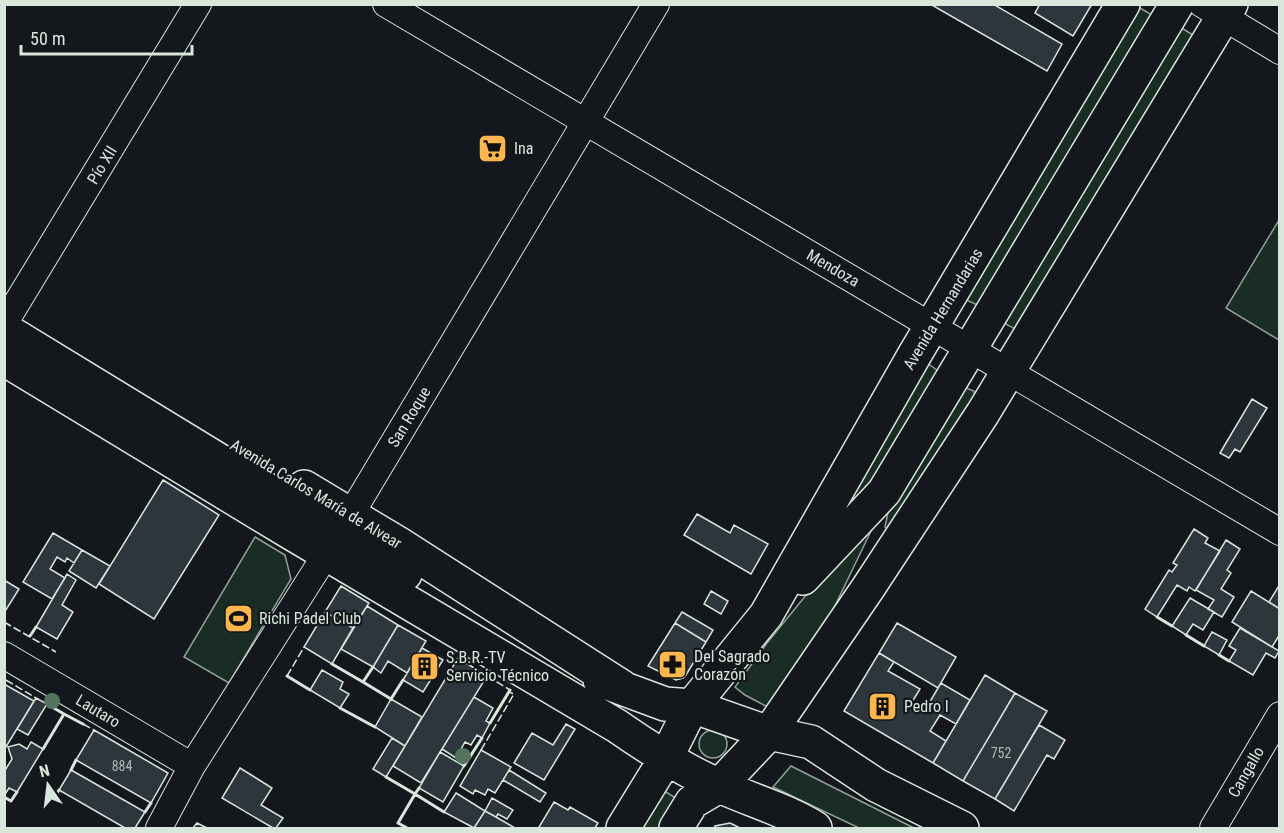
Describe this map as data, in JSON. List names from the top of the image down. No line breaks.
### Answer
{"streets":{"main road":["Avenida Hernandarias","Avenida Carlos María de Alvear"],"street":["Pío XII","Mendoza","San Roque","Lautaro","Cangallo"]},"crossings":[["Pío XII","Avenida Carlos María de Alvear"],["Mendoza","Avenida Hernandarias"],["Mendoza","San Roque"],["Avenida Hernandarias","Avenida Carlos María de Alvear"],["San Roque","Avenida Carlos María de Alvear"],["San Roque","Lautaro"]],"places":{"supermarket":["Ina"],"sports":["Richi Padel Club"],"pharmacy":["Del Sagrado Corazón"],"building":["S.B.R.-TV Servicio Técnico","Pedro I"]},"house_numbers":["752","884"],"scale_bar":"50 m","north":"top"}
